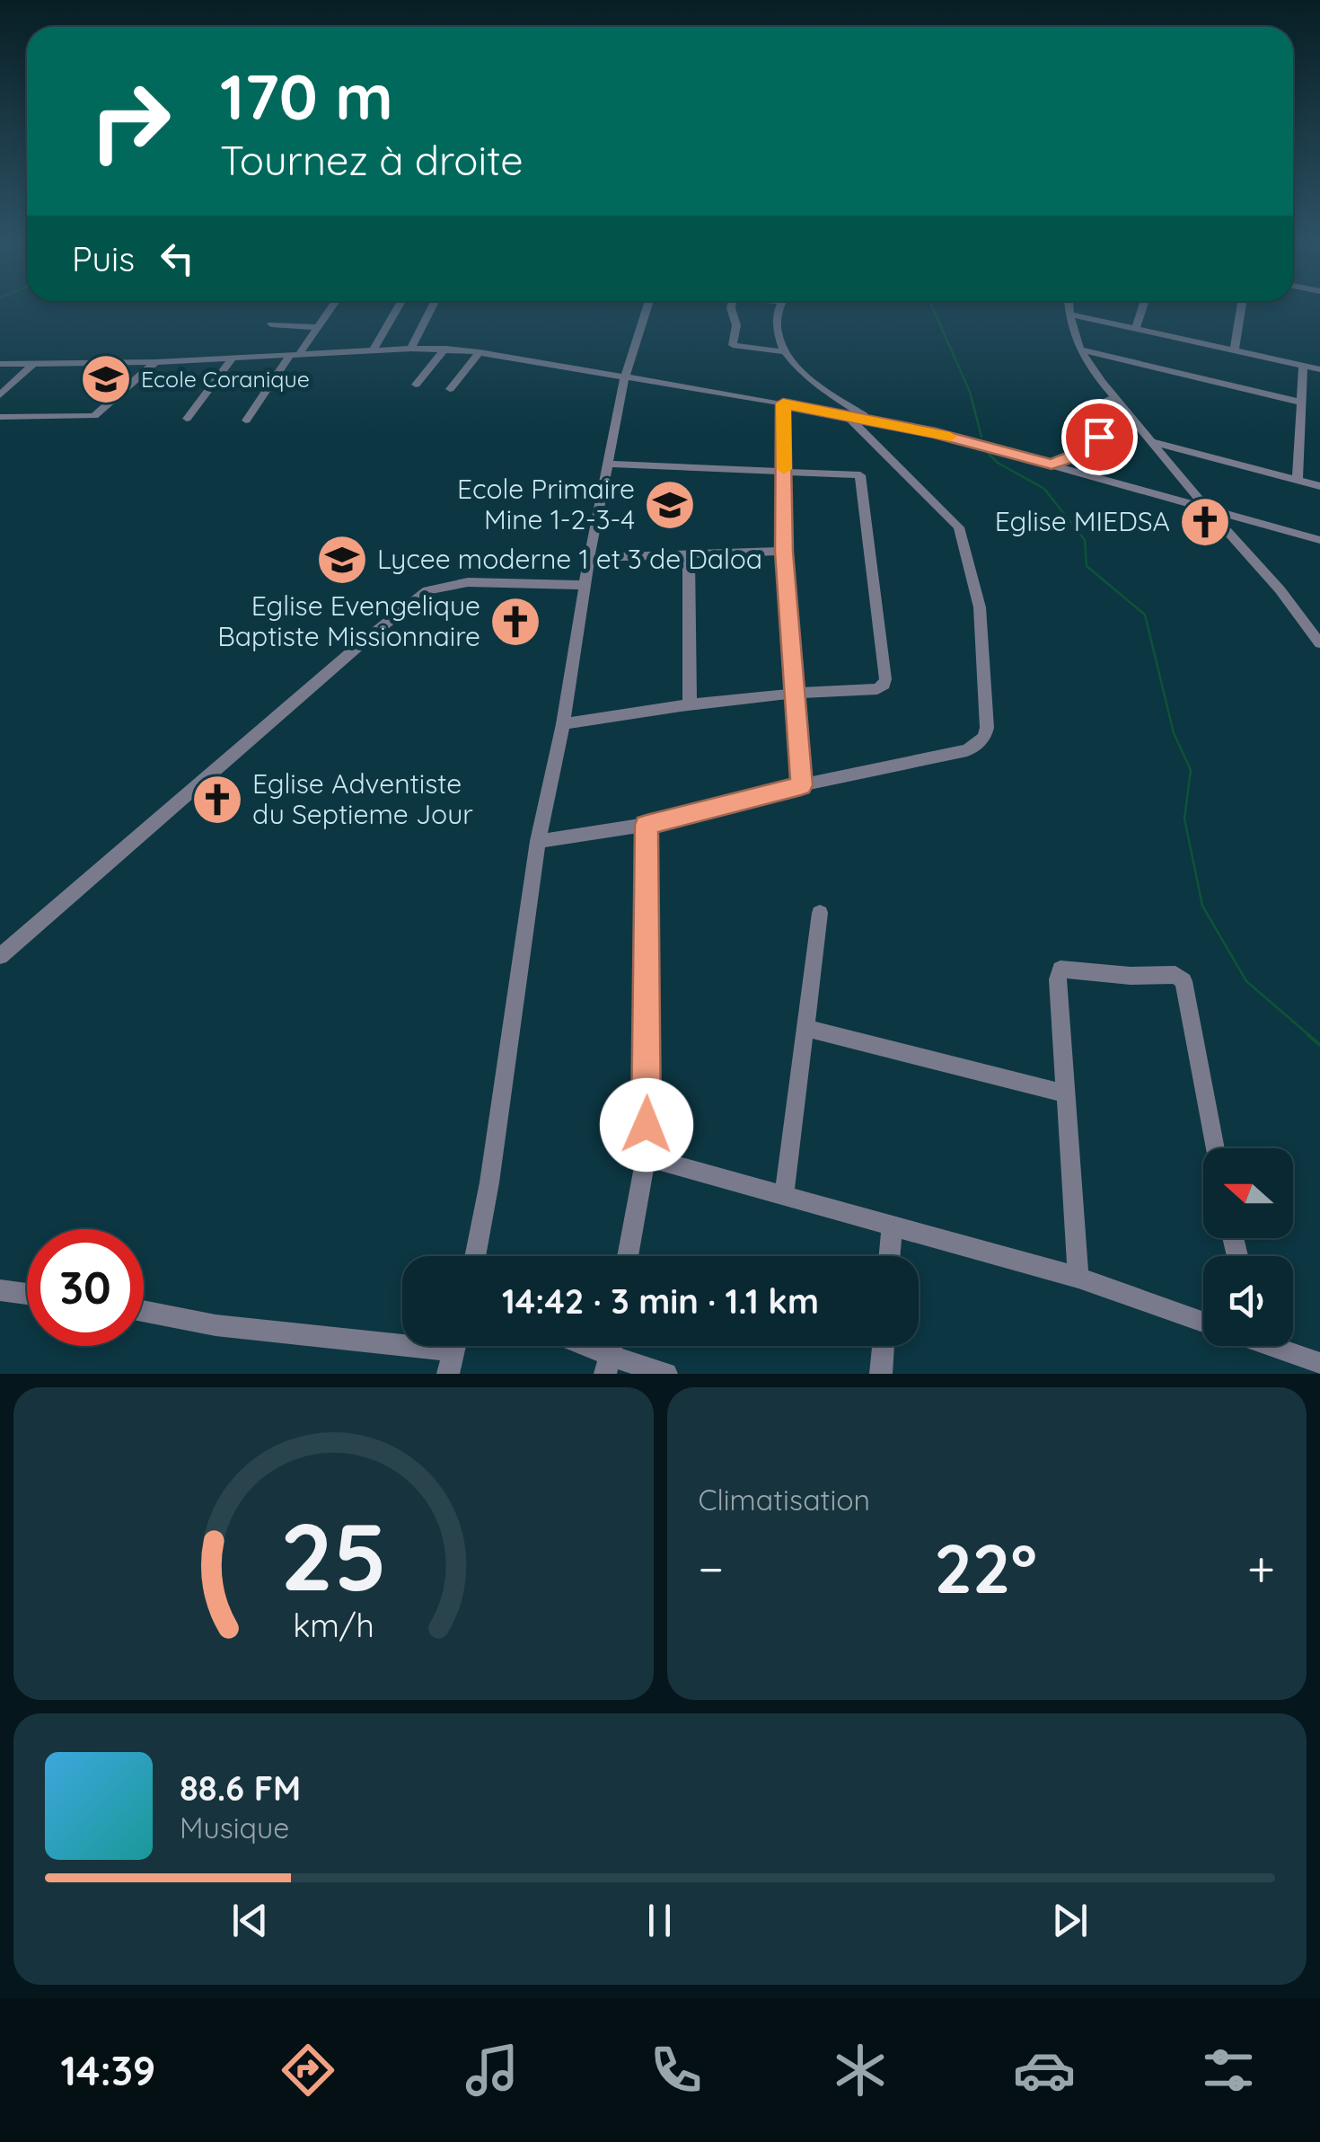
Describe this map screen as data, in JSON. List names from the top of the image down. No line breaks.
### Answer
{"places":{"school or university":["Ecole Coranique","Ecole Primaire Mine 1-2-3-4","Lycee moderne 1 et 3 de Daloa"],"church":["Eglise MIEDSA","Eglise Evengelique Baptiste Missionnaire","Eglise Adventiste du Septieme Jour"]},"north":"left","page":{"turn":["170 m","Tournez à droite"],"then":"Puis","limit":"30","trip":"14:42 · 3 min · 1.1 km","tile":"Climatisation","heat":["−","22°","+"],"song":["88.6 FM","Musique"],"tabs":"14:39","gauge":["25","km/h"]}}
